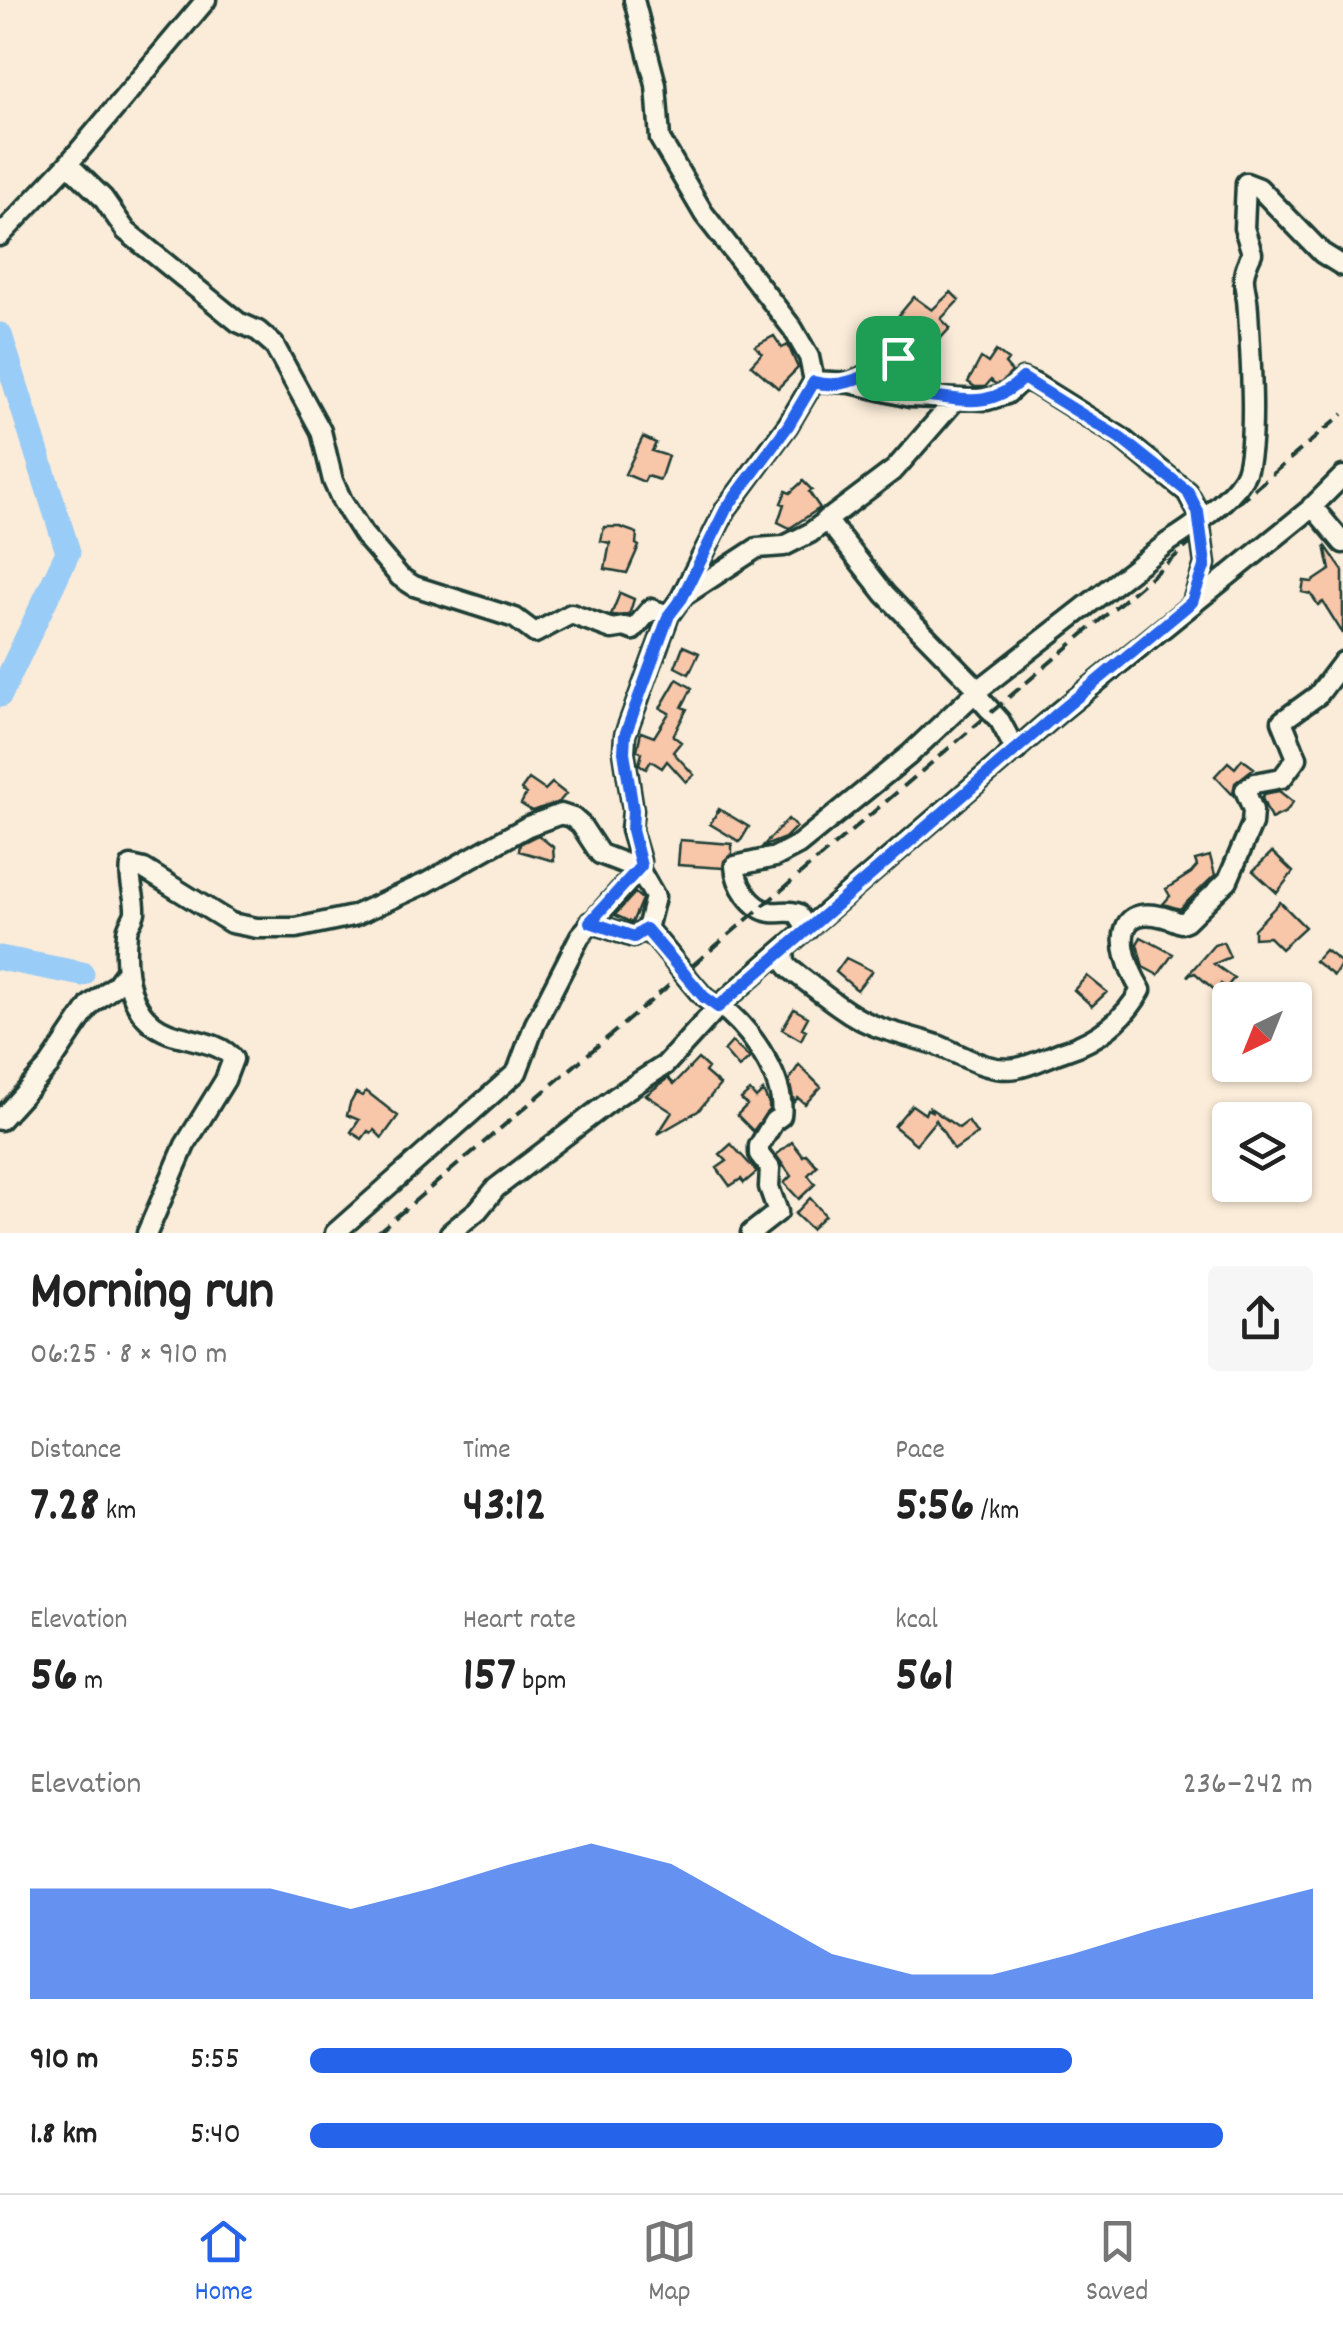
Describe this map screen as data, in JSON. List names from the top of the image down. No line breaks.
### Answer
{"north":"bottom left","page":{"heading":["Morning run","06:25 · 8 × 910 m"],"stats":[["Distance","7.28 km"],["Time","43:12"],["Pace","5:56 /km"],["Elevation","56 m"],["Heart rate","157 bpm"],["kcal","561"]],"chart":["Elevation","236–242 m"],"list":[{"name":"910 m","note":"5:55"},{"name":"1.8 km","note":"5:40"}],"tabs":["Home","Map","Saved"]}}
